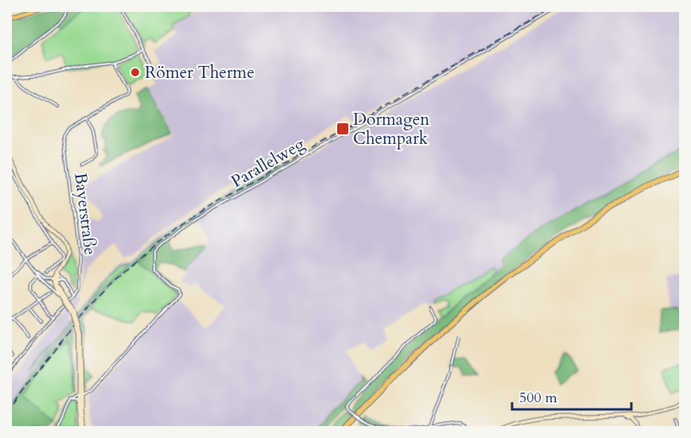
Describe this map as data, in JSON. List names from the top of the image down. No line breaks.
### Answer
{"streets":{"street":["Parallelweg","Bayerstraße"]},"places":{"other":["Römer Therme"],"transit":["Dormagen Chempark"]},"scale_bar":"500 m"}
